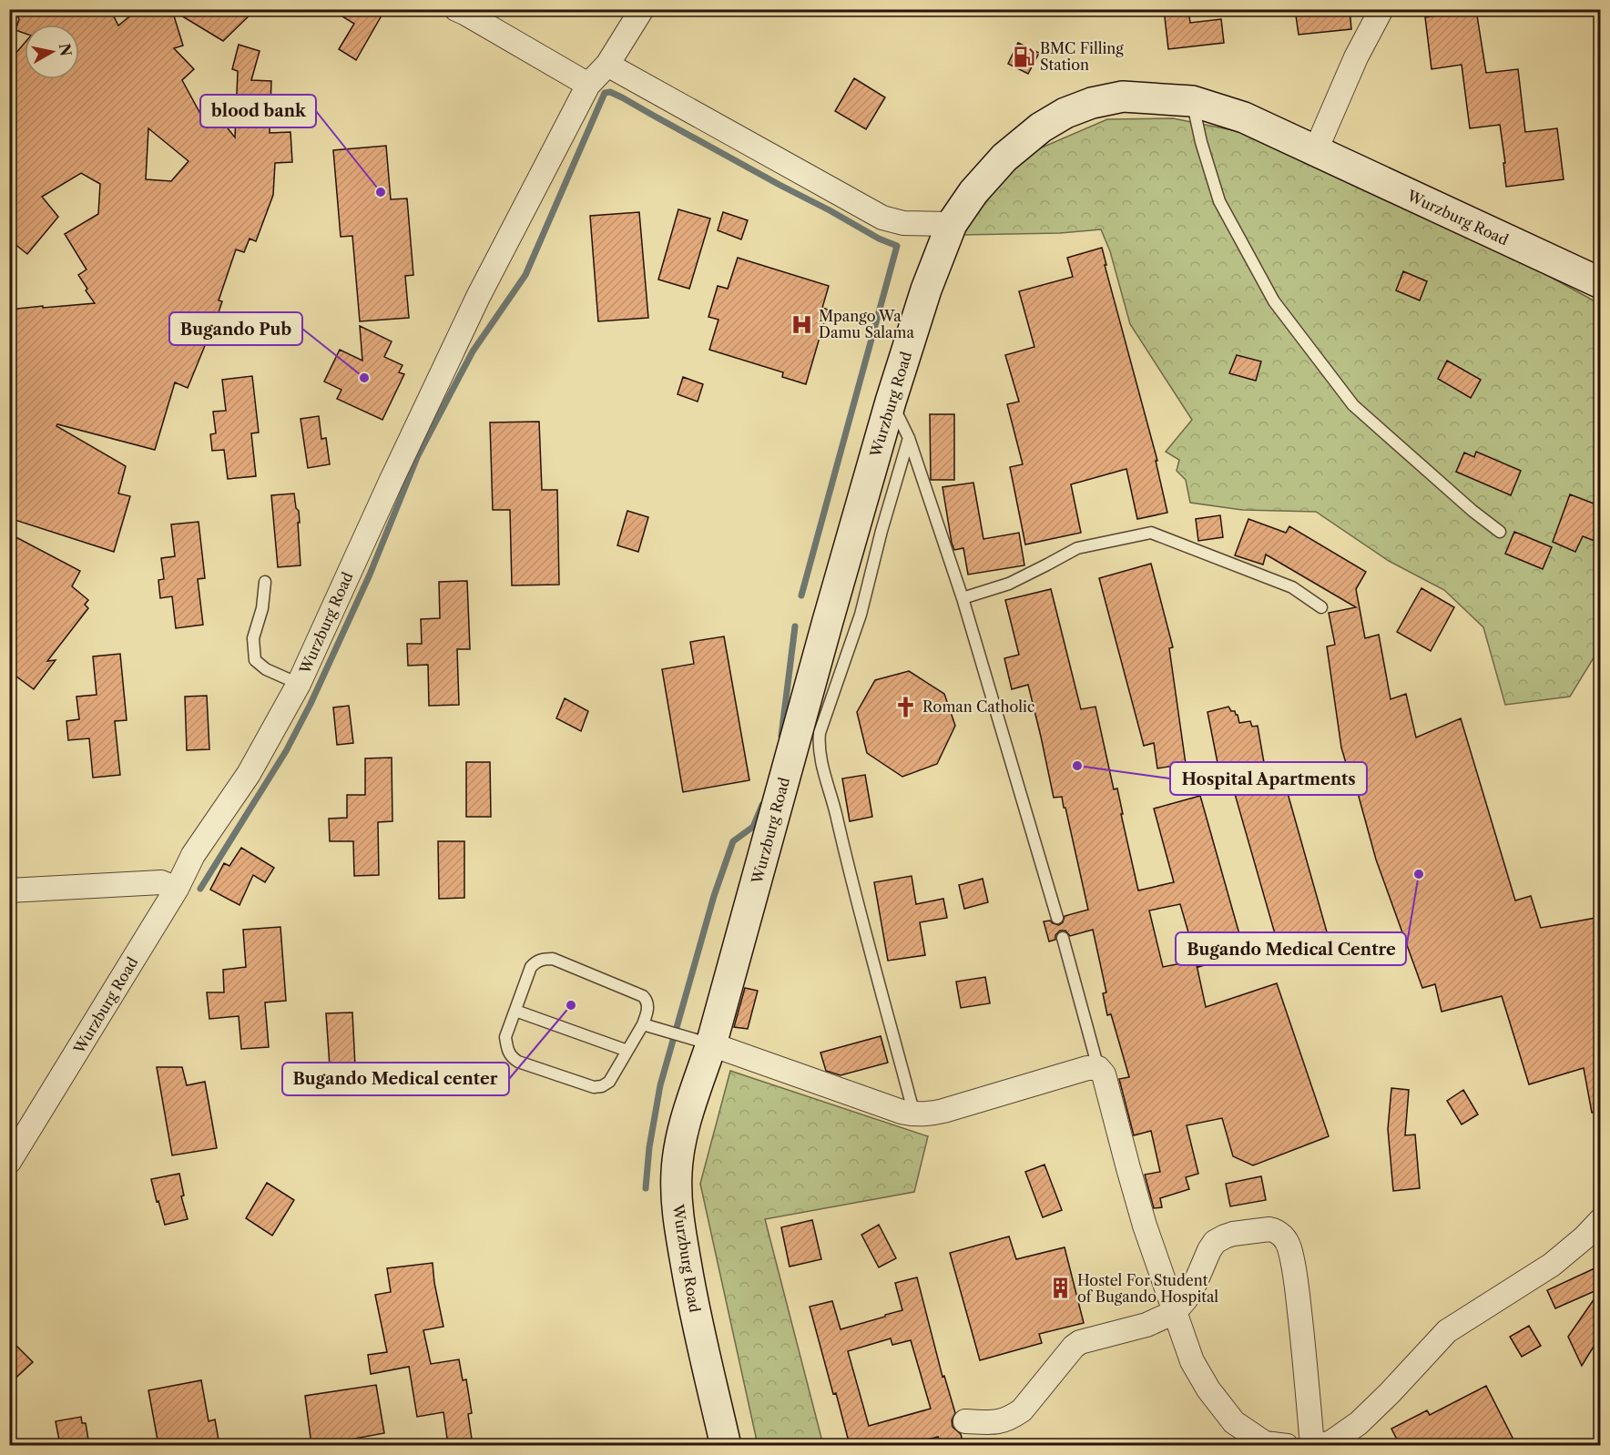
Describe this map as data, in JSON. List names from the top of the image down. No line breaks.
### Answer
{"streets":{"main road":["Wurzburg Road"]},"places":{"fuel station":["BMC Filling Station"],"other":["blood bank","Bugando Pub","Hospital Apartments","Bugando Medical Centre","Bugando Medical center"],"hospital":["Mpango Wa Damu Salama"],"church":["Roman Catholic"],"building":["Hostel For Student of Bugando Hospital"]},"north":"right"}
